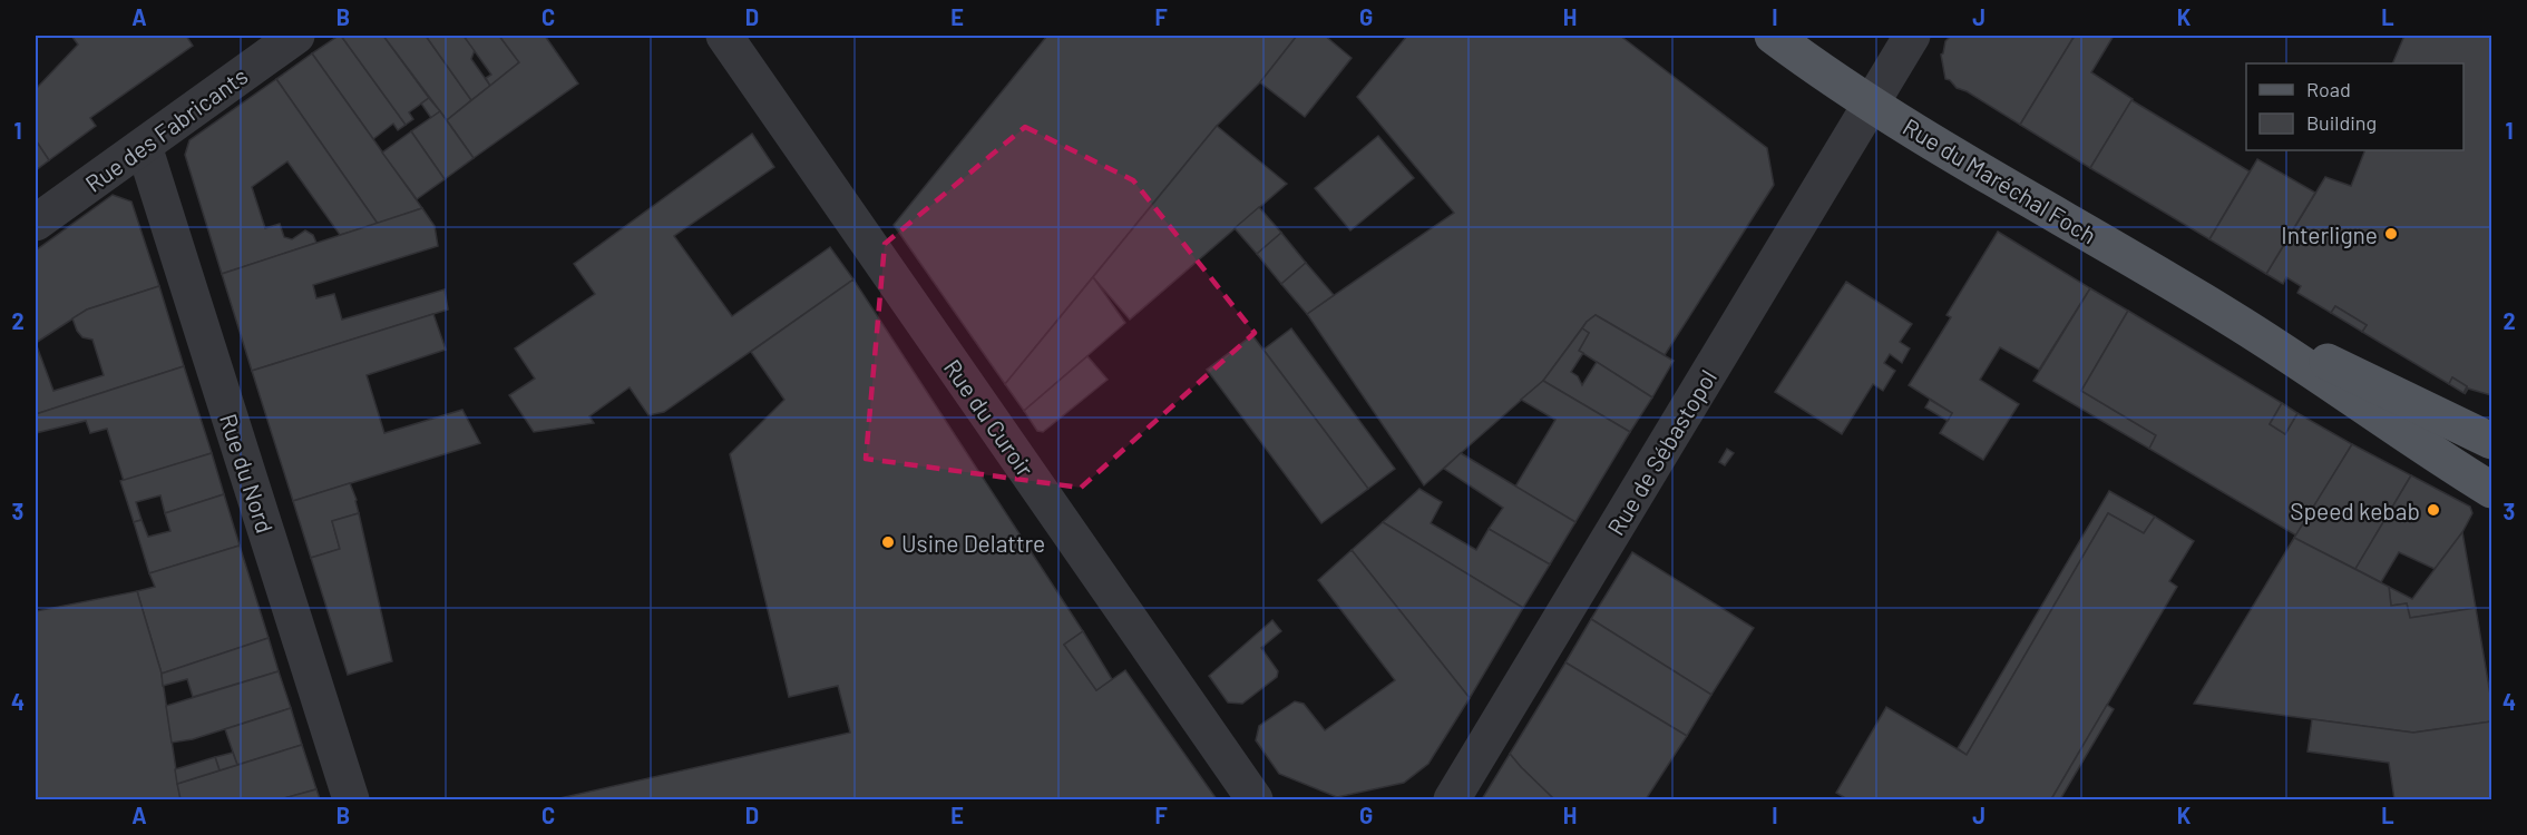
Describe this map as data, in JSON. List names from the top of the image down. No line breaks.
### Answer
{"streets":{"main road":["Rue du Maréchal Foch"],"street":["Rue des Fabricants","Rue du Curoir","Rue de Sébastopol","Rue du Nord"]},"crossings":[["Rue des Fabricants","Rue du Nord"],["Rue du Maréchal Foch","Rue de Sébastopol"]],"places":["Interligne","Speed kebab","Usine Delattre"],"legend":["Road","Building"],"grid":{"columns":["A","B","C","D","E","F","G","H","I","J","K","L"],"rows":["1","2","3","4"]}}
